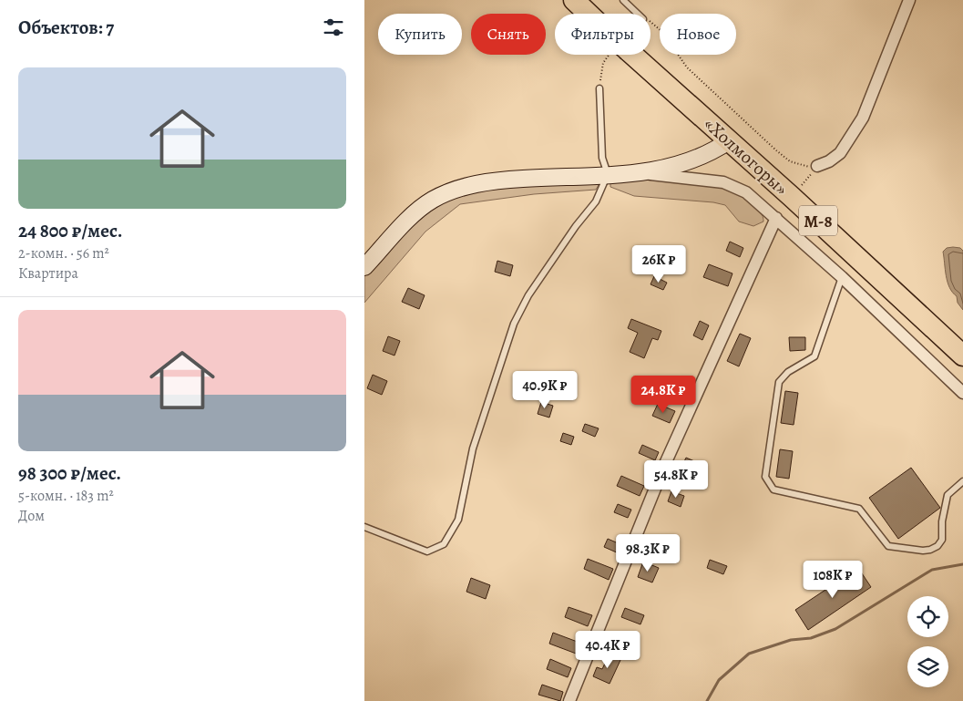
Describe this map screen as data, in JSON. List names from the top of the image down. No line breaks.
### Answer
{"streets":{"highway":["«Холмогоры»","М-8"]},"page":{"heading":"Объектов: 7","chip":["Купить","Снять","Фильтры","Новое"],"list":[{"name":"24 800 ₽/мес.","note":"2-комн. · 56 m² · Квартира"},{"name":"98 300 ₽/мес.","note":"5-комн. · 183 m² · Дом"}],"price":["26K ₽","40.9K ₽","24.8K ₽","54.8K ₽","98.3K ₽","108K ₽","40.4K ₽"]}}
